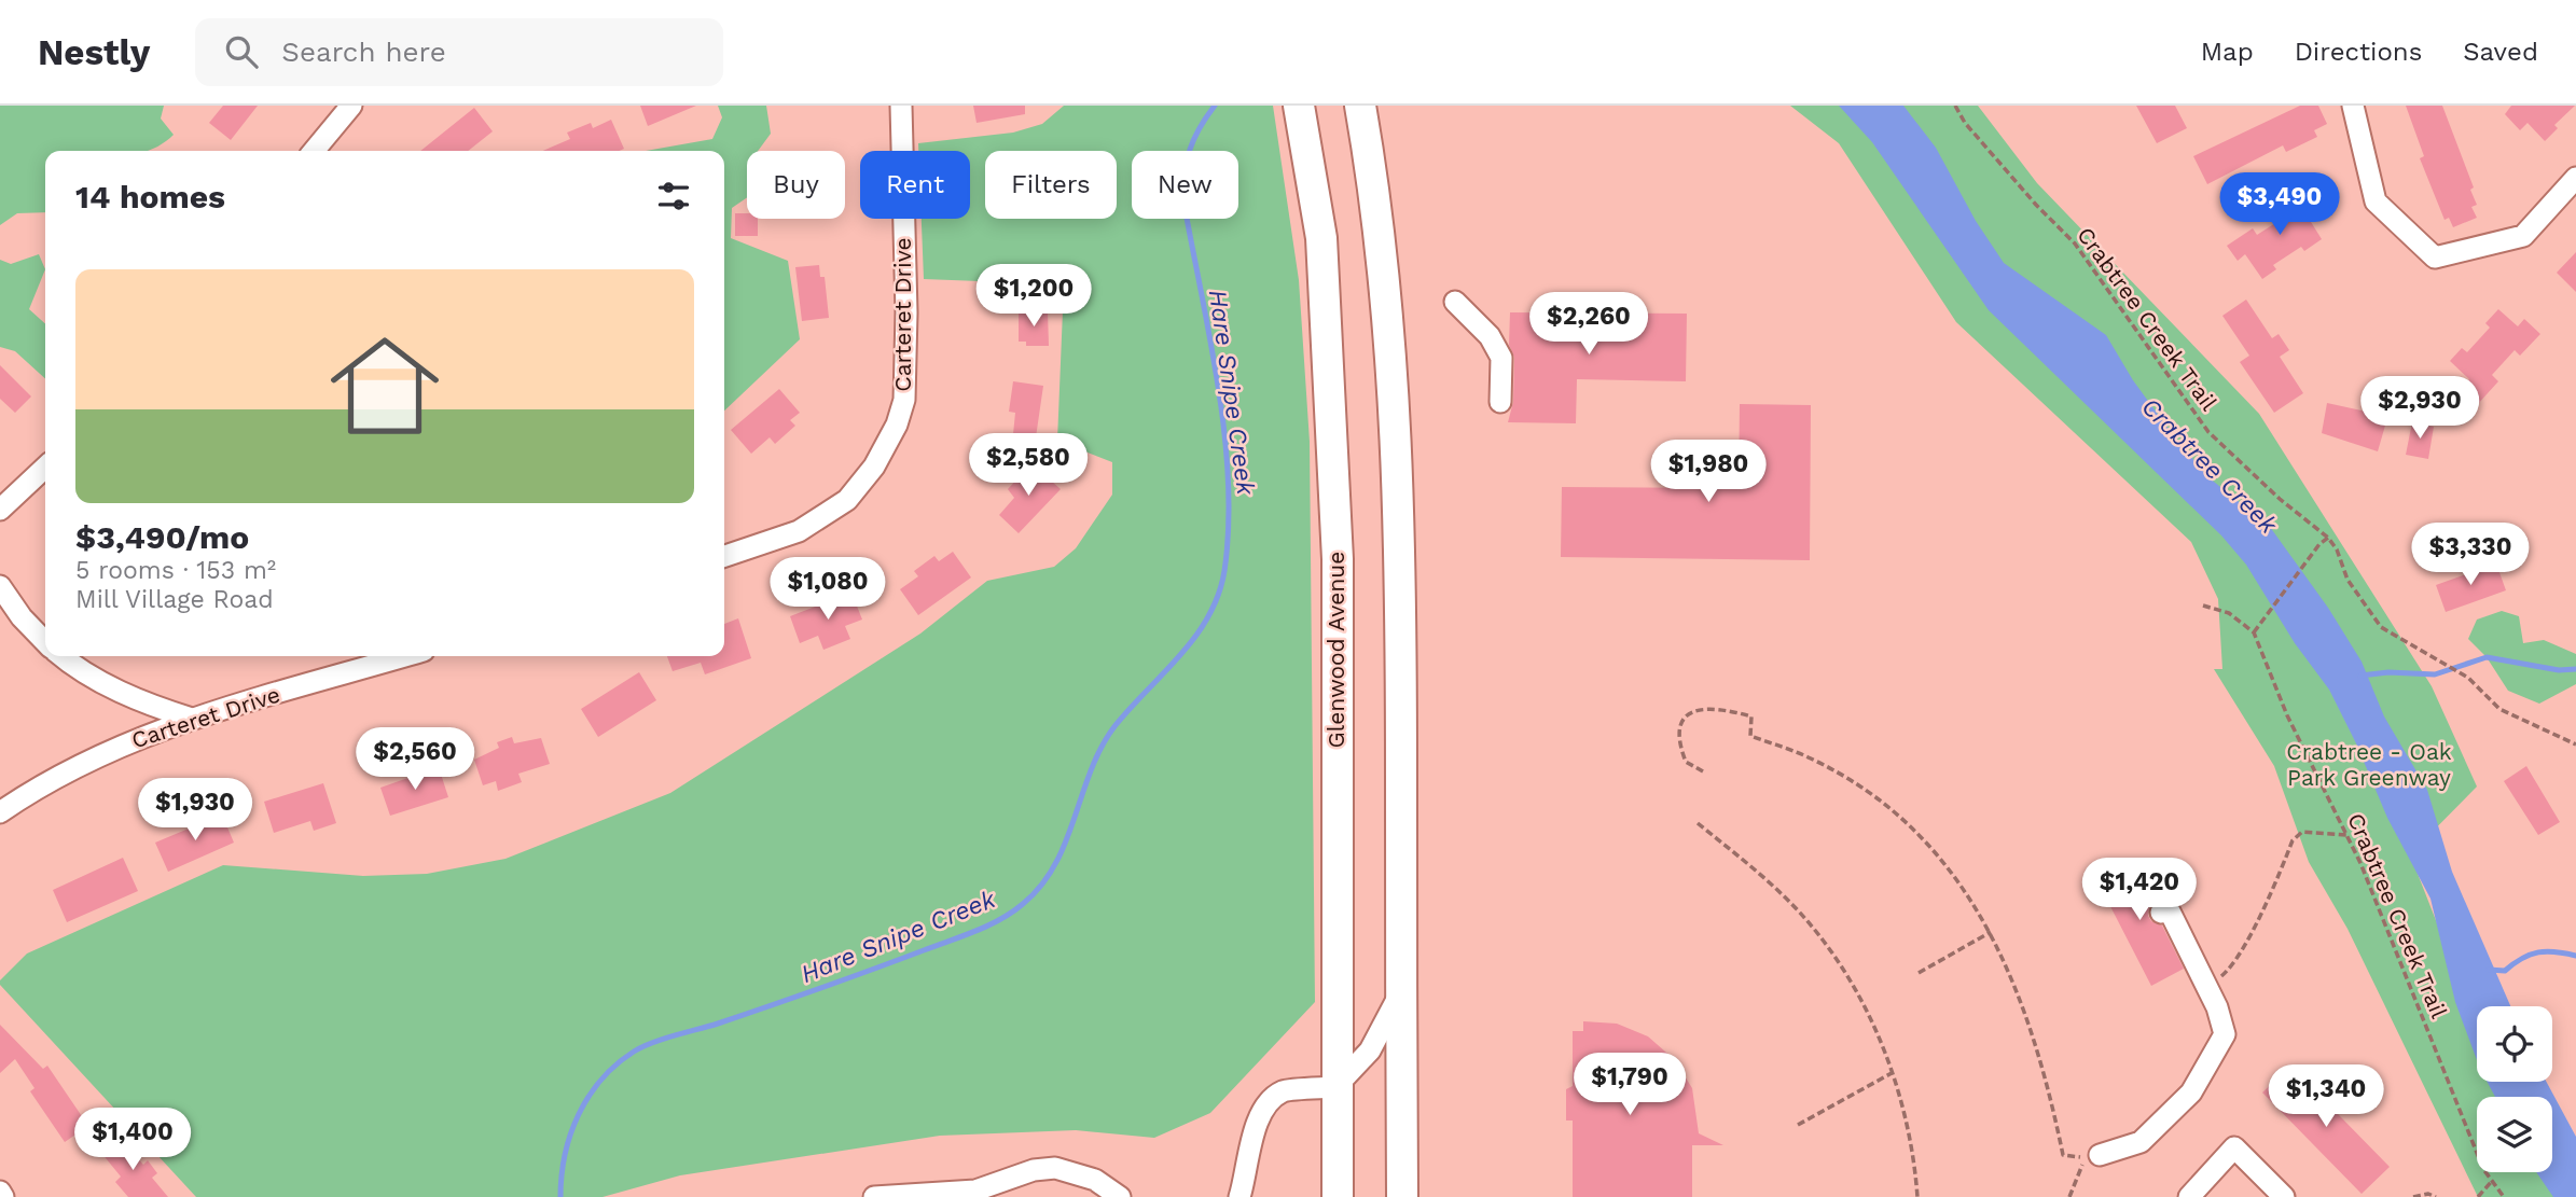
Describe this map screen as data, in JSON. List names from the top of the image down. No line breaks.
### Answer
{"streets":{"highway":["Glenwood Avenue"],"street":["Carteret Drive"],"path":["Crabtree Creek Trail"]},"water":["Hare Snipe Creek","Crabtree Creek"],"parks":["Crabtree - Oak Park Greenway"],"page":{"header":"Nestly","search":"Search here","nav":["Map","Directions","Saved"],"chip":["Buy","Rent","Filters","New"],"heading":"14 homes","price":["$3,490","$1,200","$2,260","$2,930","$2,580","$1,980","$3,330","$1,080","$2,560","$1,930","$1,420","$1,790","$1,340","$1,400"],"list":[{"name":"$3,490/mo","note":"5 rooms · 153 m² · Mill Village Road"}]}}
